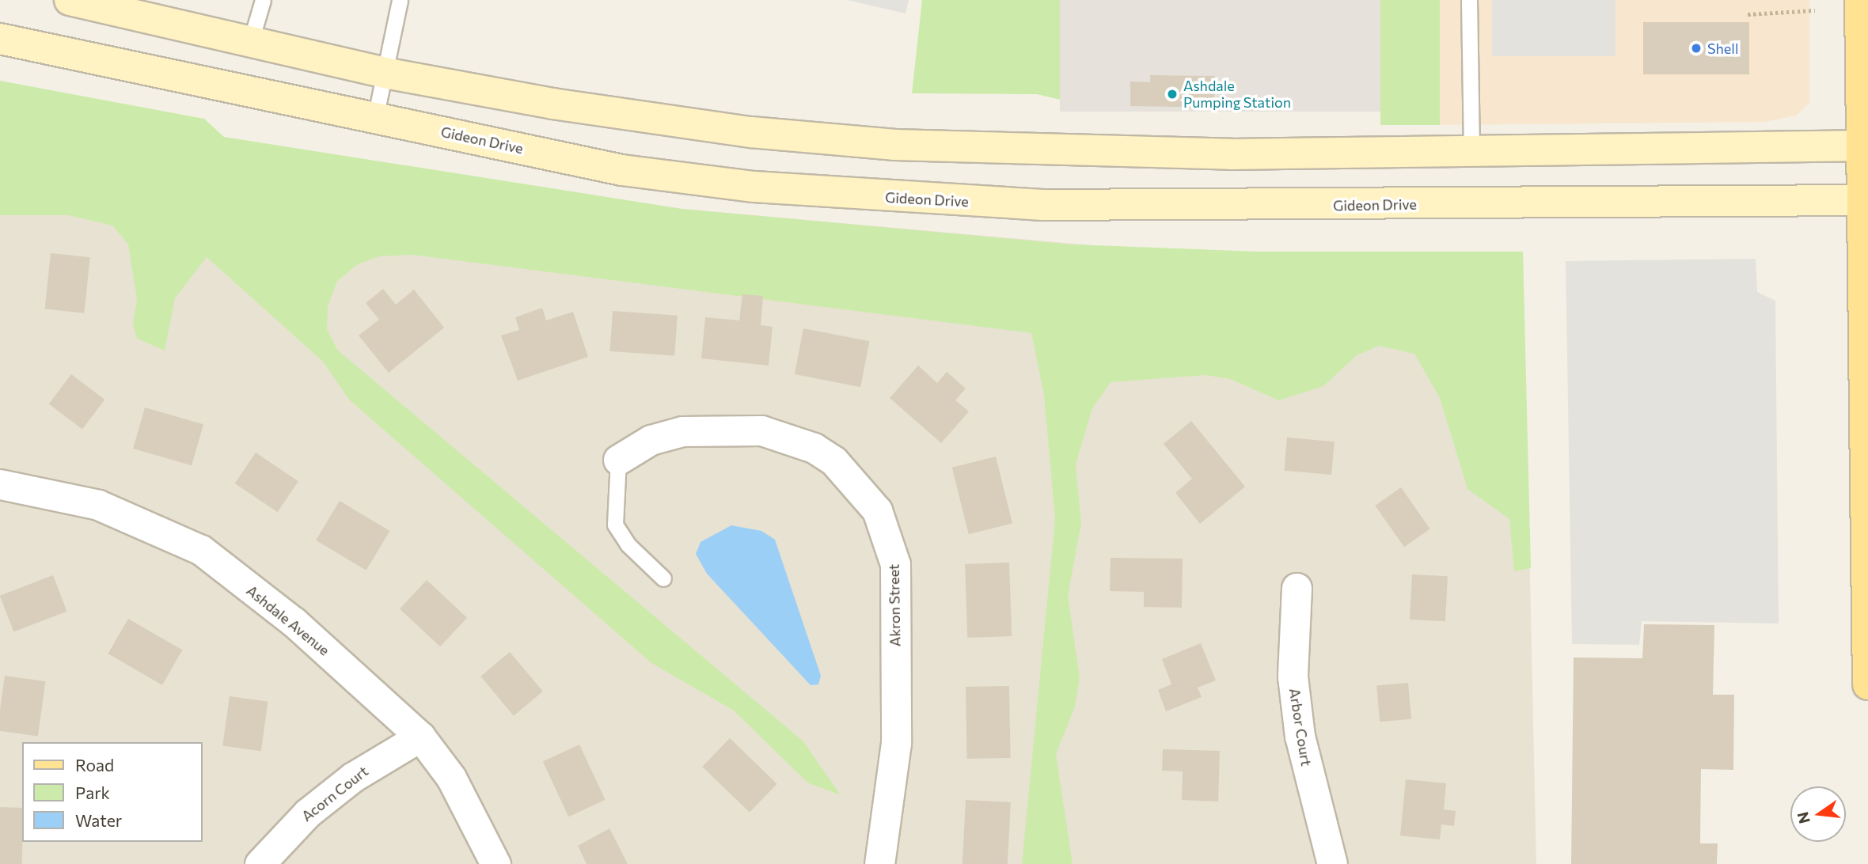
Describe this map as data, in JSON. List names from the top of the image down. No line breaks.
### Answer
{"streets":{"main road":["Gideon Drive"],"street":["Akron Street","Ashdale Avenue","Arbor Court","Acorn Court"]},"crossings":[["Ashdale Avenue","Acorn Court"]],"places":["Shell","Ashdale Pumping Station"],"legend":["Road","Park","Water"],"north":"left"}
